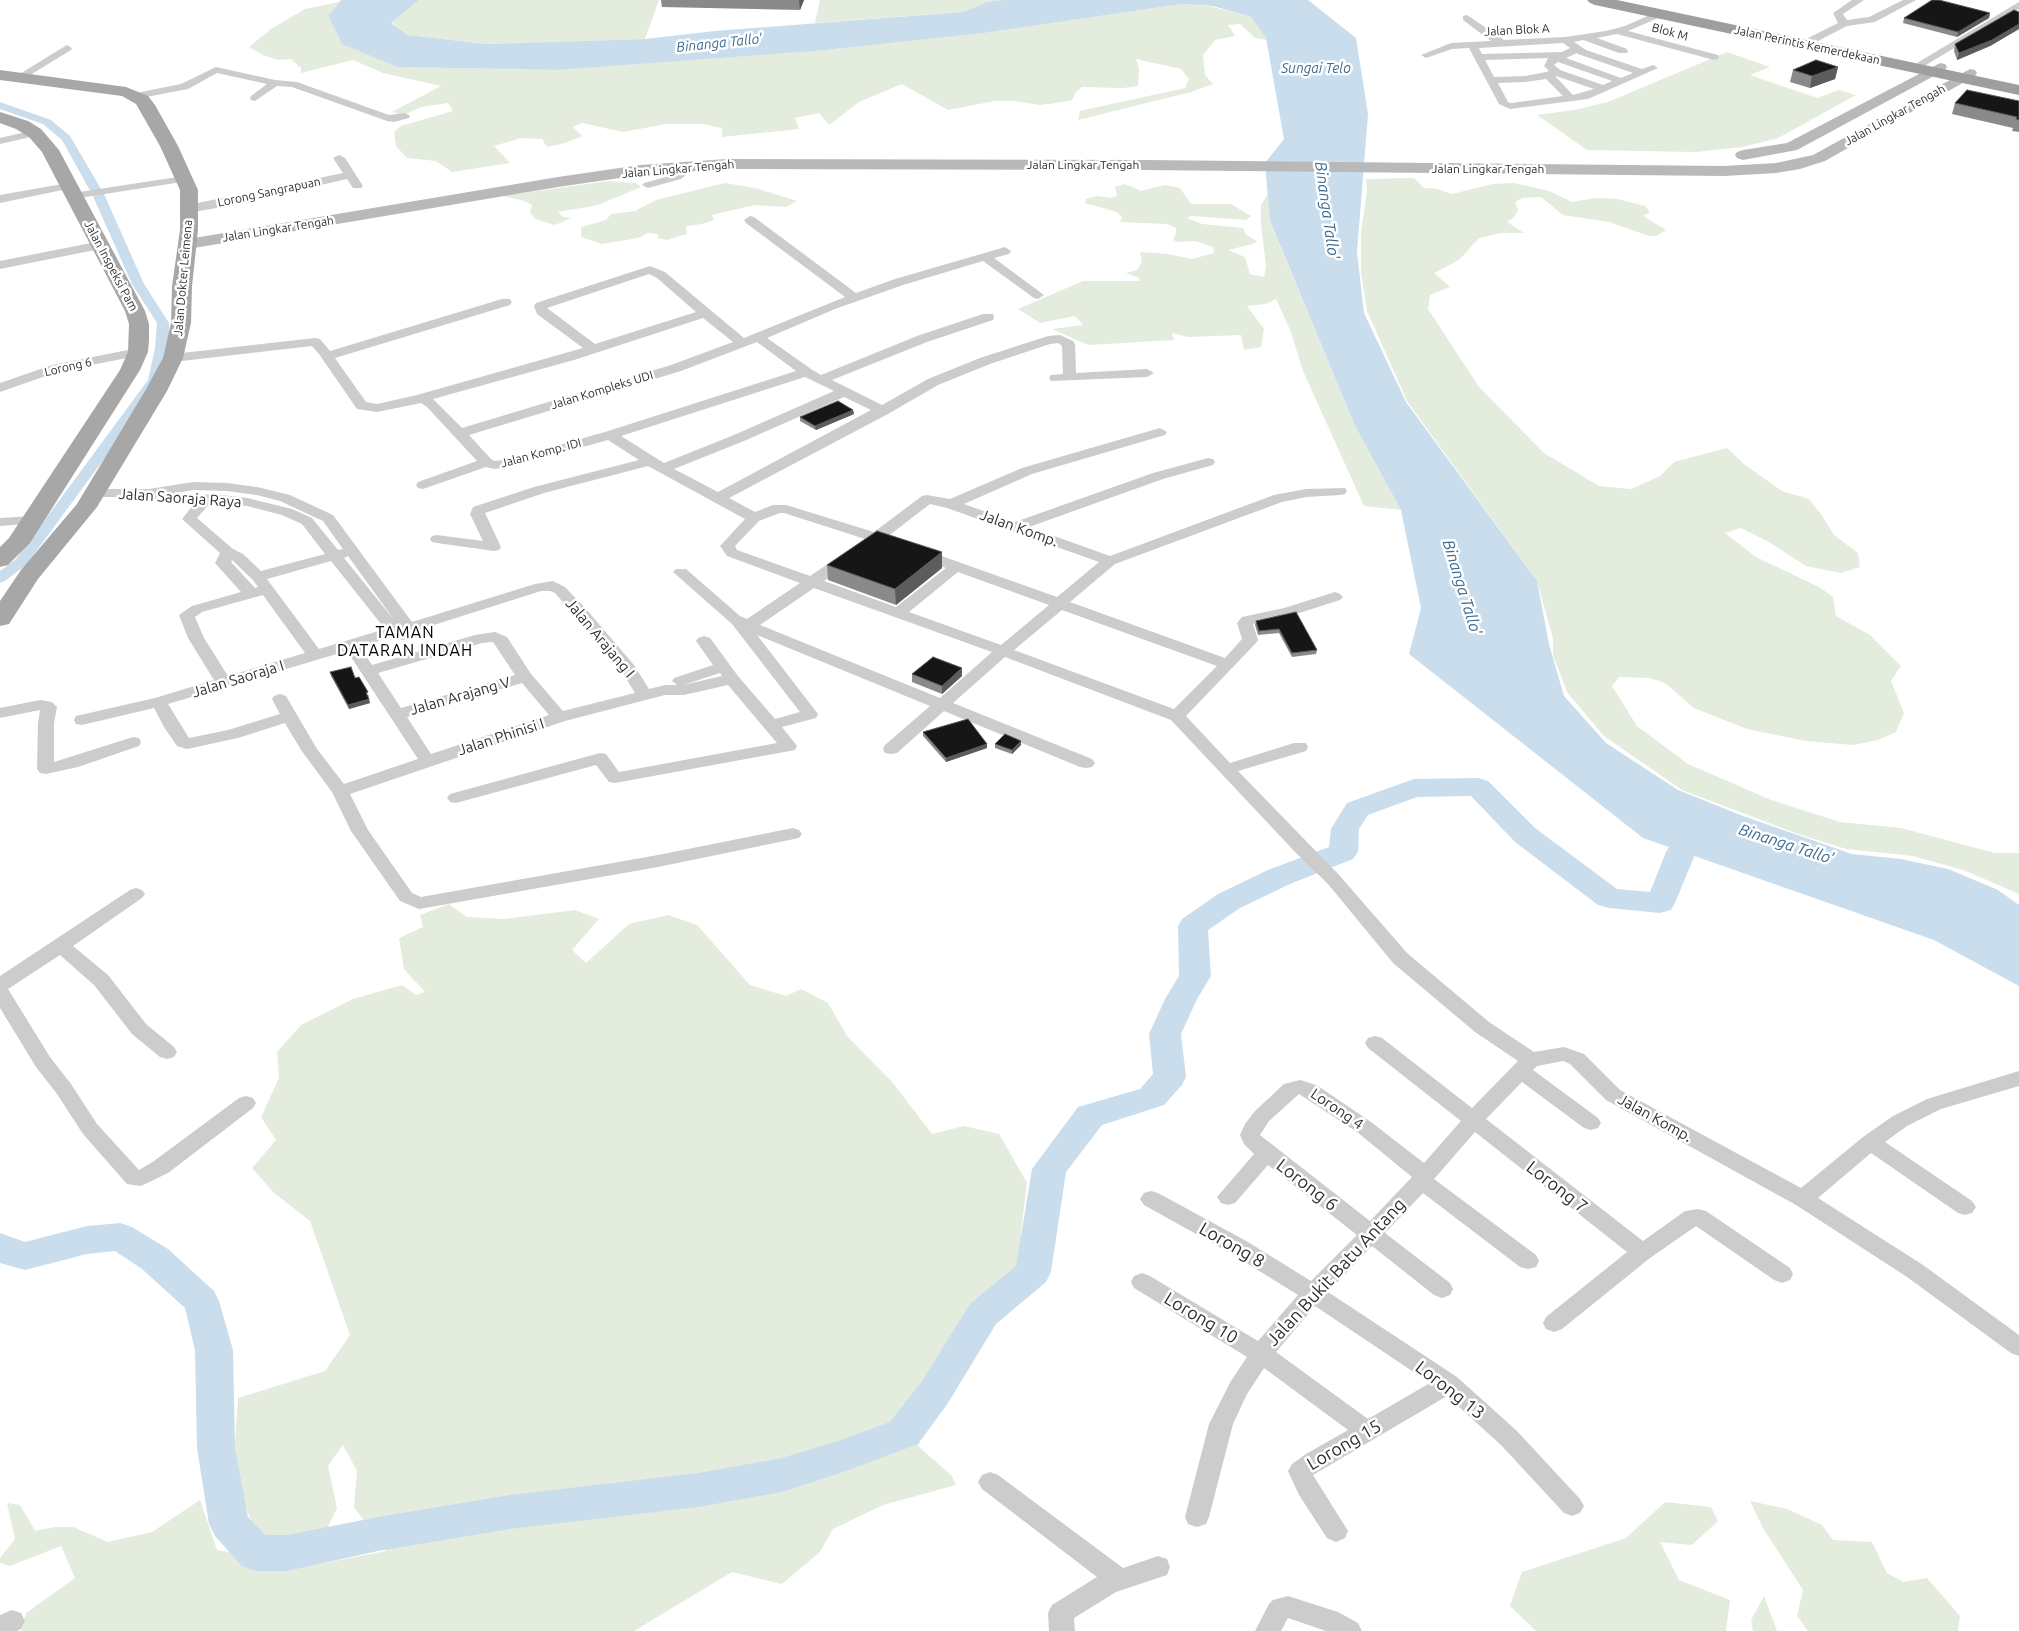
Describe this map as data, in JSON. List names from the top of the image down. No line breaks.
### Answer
{"streets":{"highway":["Jalan Perintis Kemerdekaan"],"main road":["Jalan Lingkar Tengah","Jalan Inspeksi Pam","Jalan Dokter Leimena"],"street":["Jalan Blok A","Blok M","Lorong Sangrapuan","Lorong 6","Jalan Kompleks UDI","Jalan Komp. IDI","Jalan Saoraja Raya","Jalan Komp.","Jalan Arajang I","Jalan Saoraja I","Jalan Arajang V","Jalan Phinisi I","Lorong 4","Lorong 7","Lorong 8","Jalan Bukit Batu Antang","Lorong 10","Lorong 13","Lorong 15"]},"crossings":[["Jalan Blok A","Blok M"],["Jalan Perintis Kemerdekaan","Jalan Lingkar Tengah"],["Jalan Lingkar Tengah","Jalan Dokter Leimena"],["Lorong Sangrapuan","Jalan Dokter Leimena"],["Jalan Inspeksi Pam","Lorong 6"],["Jalan Dokter Leimena","Jalan Saoraja Raya"],["Lorong 6","Lorong 4"],["Lorong 6","Jalan Bukit Batu Antang"],["Jalan Kompleks UDI","Jalan Komp. IDI"],["Jalan Saoraja Raya","Jalan Saoraja I"],["Jalan Komp.","Jalan Bukit Batu Antang"],["Jalan Arajang I","Jalan Saoraja I"],["Jalan Arajang I","Jalan Phinisi I"],["Lorong 4","Jalan Bukit Batu Antang"],["Lorong 7","Jalan Bukit Batu Antang"],["Lorong 8","Jalan Bukit Batu Antang"],["Lorong 8","Lorong 13"],["Jalan Bukit Batu Antang","Lorong 10"],["Jalan Bukit Batu Antang","Lorong 13"],["Lorong 10","Lorong 15"],["Lorong 13","Lorong 15"]],"districts":["TAMAN DATARAN INDAH"],"water":["Binanga Tallo'","Sungai Telo"]}
